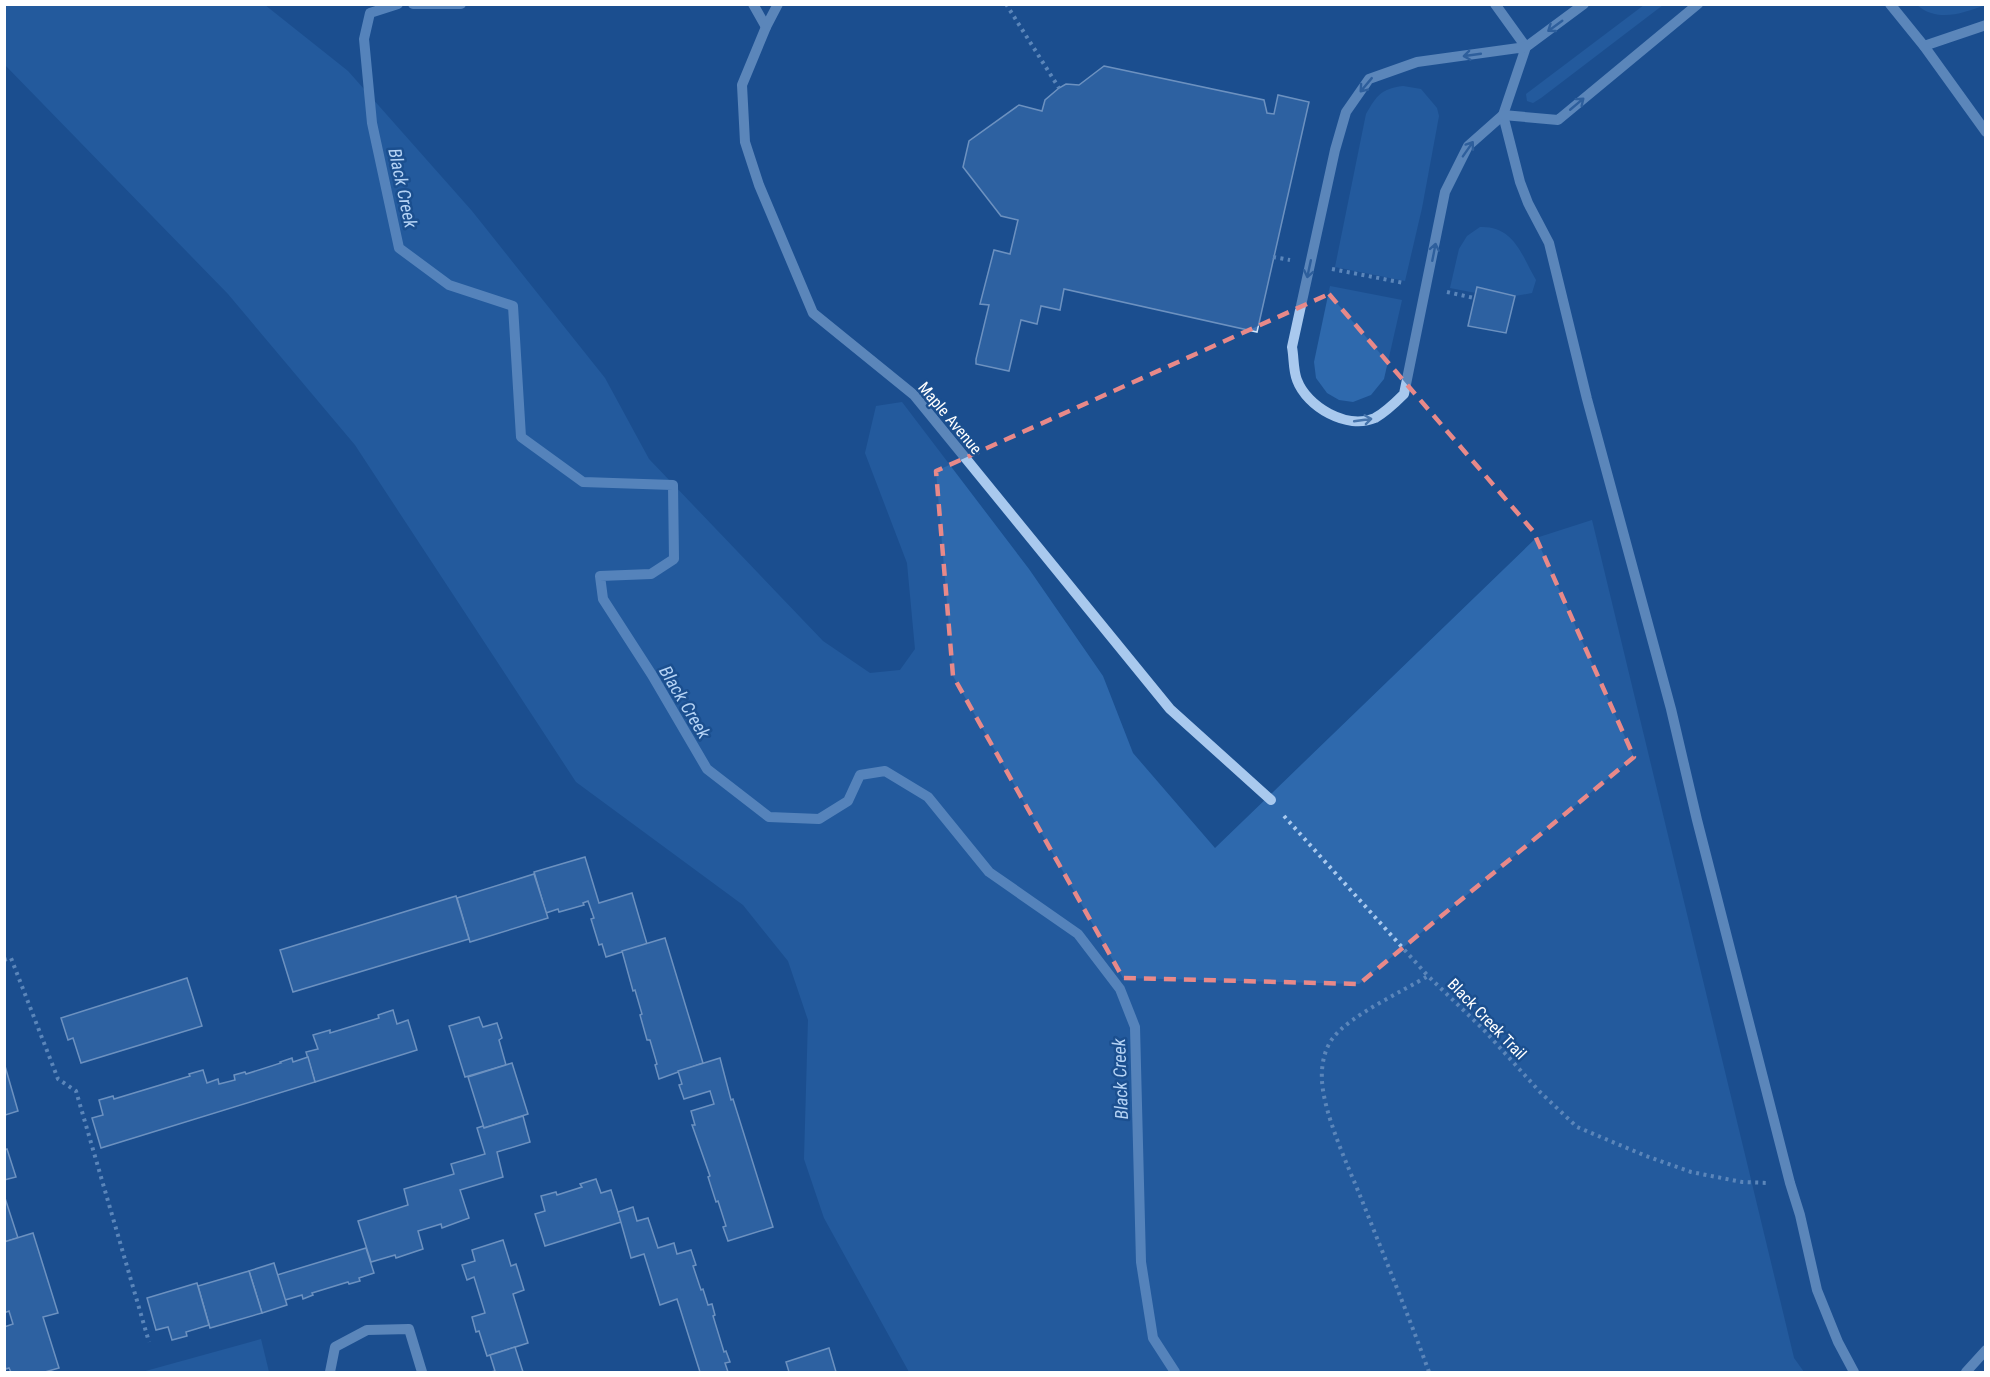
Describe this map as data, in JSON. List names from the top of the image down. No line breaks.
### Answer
{"streets":{"street":["Maple Avenue"],"path":["Black Creek Trail"]},"water":["Black Creek"]}
